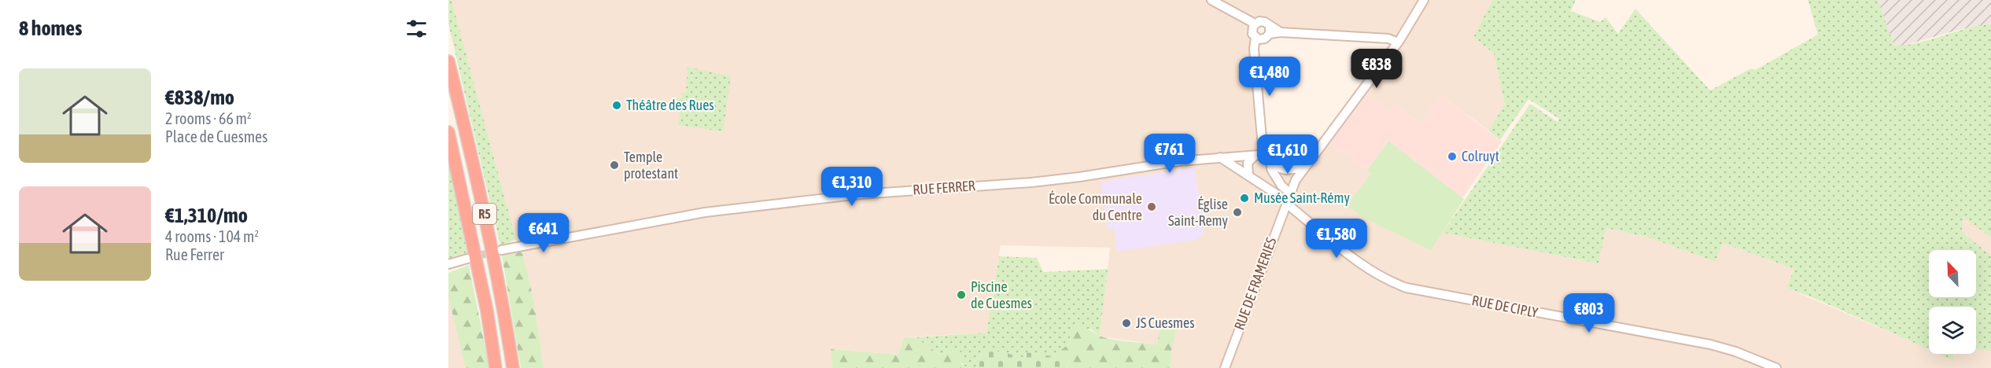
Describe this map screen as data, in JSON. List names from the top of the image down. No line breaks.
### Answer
{"streets":{"highway":["R5"],"street":["RUE FERRER","RUE DE FRAMERIES","RUE DE CIPLY"]},"crossings":[["RUE DE FRAMERIES","RUE DE CIPLY"]],"places":["Théâtre des Rues","Colruyt","Temple protestant","Musée Saint-Rémy","École Communale du Centre","Église Saint-Remy","Piscine de Cuesmes","JS Cuesmes"],"north":"top left","page":{"heading":"8 homes","price":["€838","€1,480","€761","€1,610","€1,310","€641","€1,580","€803"],"list":[{"name":"€838/mo","note":"2 rooms · 66 m² · Place de Cuesmes"},{"name":"€1,310/mo","note":"4 rooms · 104 m² · Rue Ferrer"}]}}
